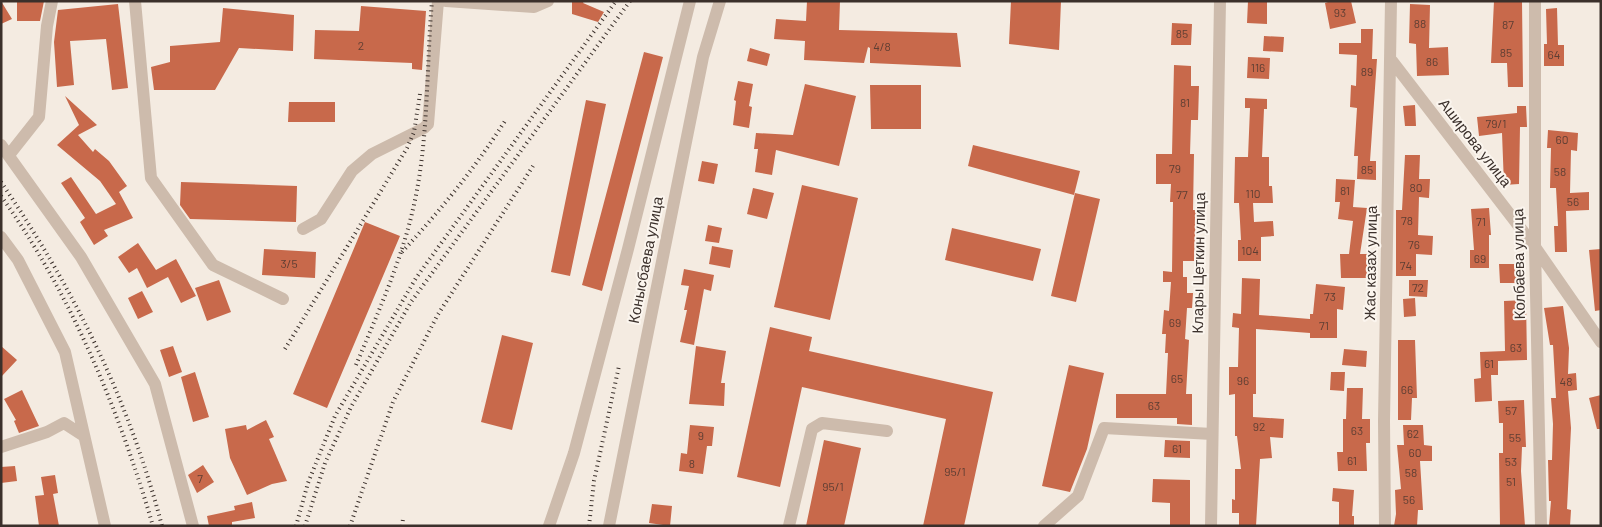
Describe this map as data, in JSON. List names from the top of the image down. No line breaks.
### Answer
{"streets":{"street":["Аширова улица","Конысбаева улица","Клары Цеткин улица","Жас казах улица","Колбаева улица"]},"crossings":[["Аширова улица","Жас казах улица"],["Аширова улица","Колбаева улица"]],"house_numbers":["93","88","87","85","2","4/8","85","64","86","116","89","81","79/1","60","79","85","58","80","81","110","77","56","78","71","76","104","69","3/5","74","72","73","69","71","63","61","65","96","48","66","63","57","92","63","62","9","55","61","60","61","53","8","95/1","58","7","51","95/1","56"]}
